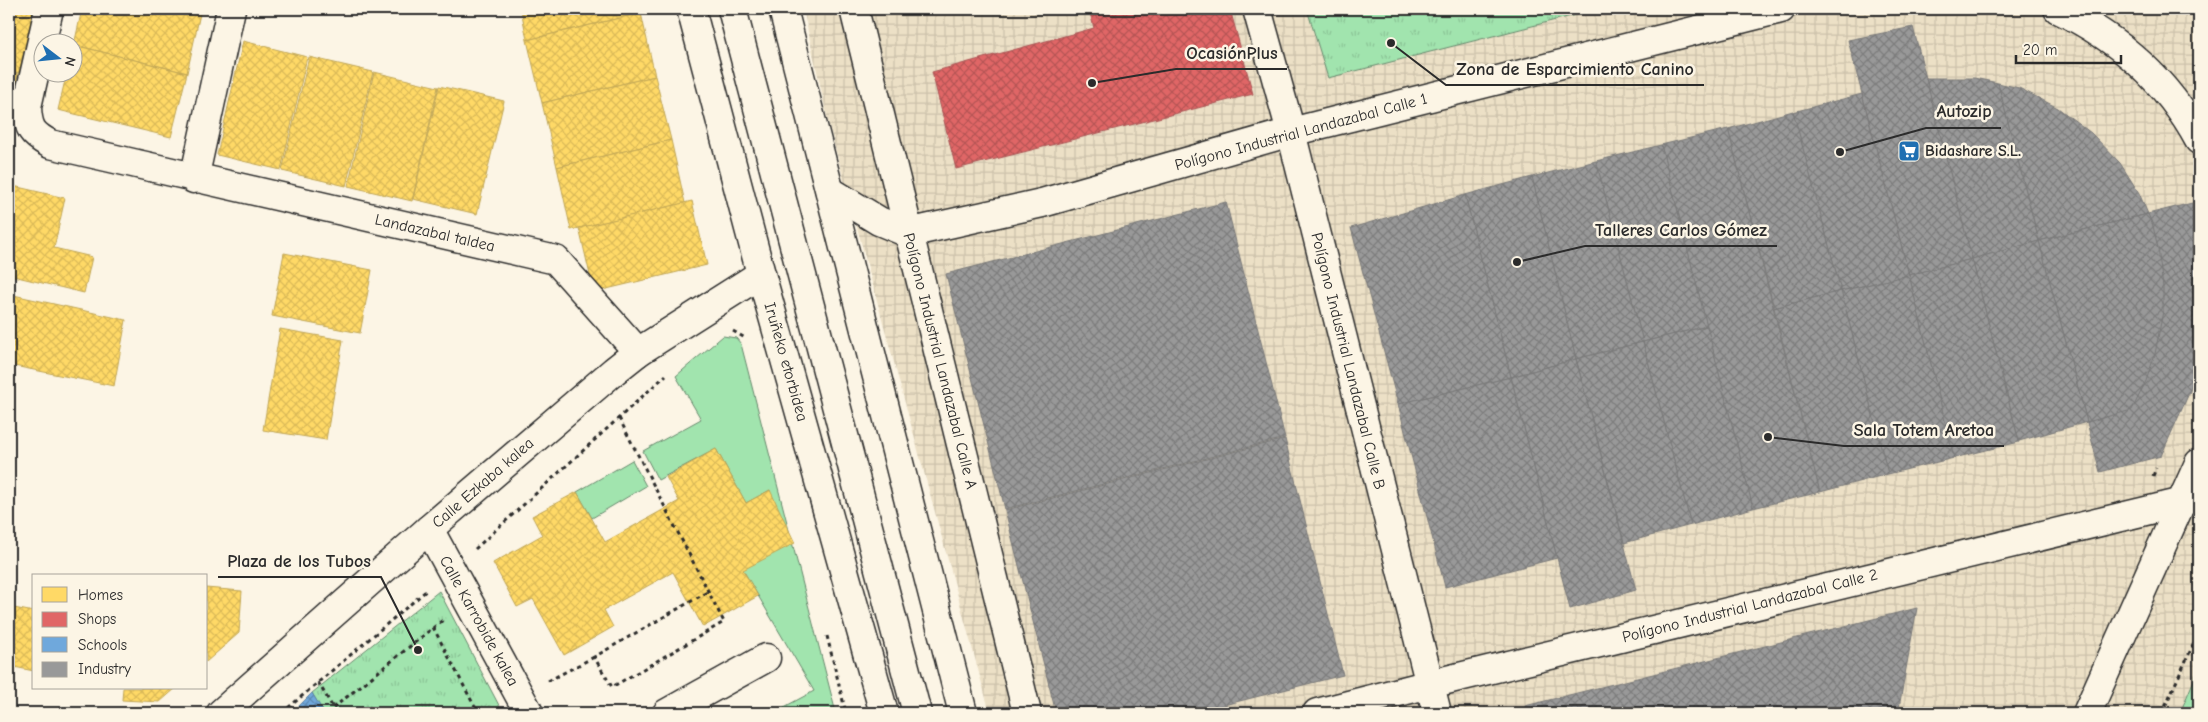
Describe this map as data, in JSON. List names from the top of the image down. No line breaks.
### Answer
{"streets":{"street":["Polígono Industrial Landazabal Calle 1","Landazabal taldea","Polígono Industrial Landazabal Calle A","Polígono Industrial Landazabal Calle B","Iruñeko etorbidea","Calle Ezkaba kalea","Polígono Industrial Landazabal Calle 2","Calle Karrobide kalea"]},"crossings":[["Polígono Industrial Landazabal Calle 1","Polígono Industrial Landazabal Calle A"],["Polígono Industrial Landazabal Calle 1","Polígono Industrial Landazabal Calle B"],["Landazabal taldea","Calle Ezkaba kalea"],["Polígono Industrial Landazabal Calle B","Polígono Industrial Landazabal Calle 2"],["Iruñeko etorbidea","Calle Ezkaba kalea"],["Calle Ezkaba kalea","Calle Karrobide kalea"]],"places":{"other":["Zona de Esparcimiento Canino","OcasiónPlus","Autozip","Talleres Carlos Gómez","Sala Totem Aretoa","Plaza de los Tubos"],"supermarket":["Bidashare S.L."]},"legend":["Homes","Shops","Schools","Industry"],"scale_bar":"20 m","north":"right"}
